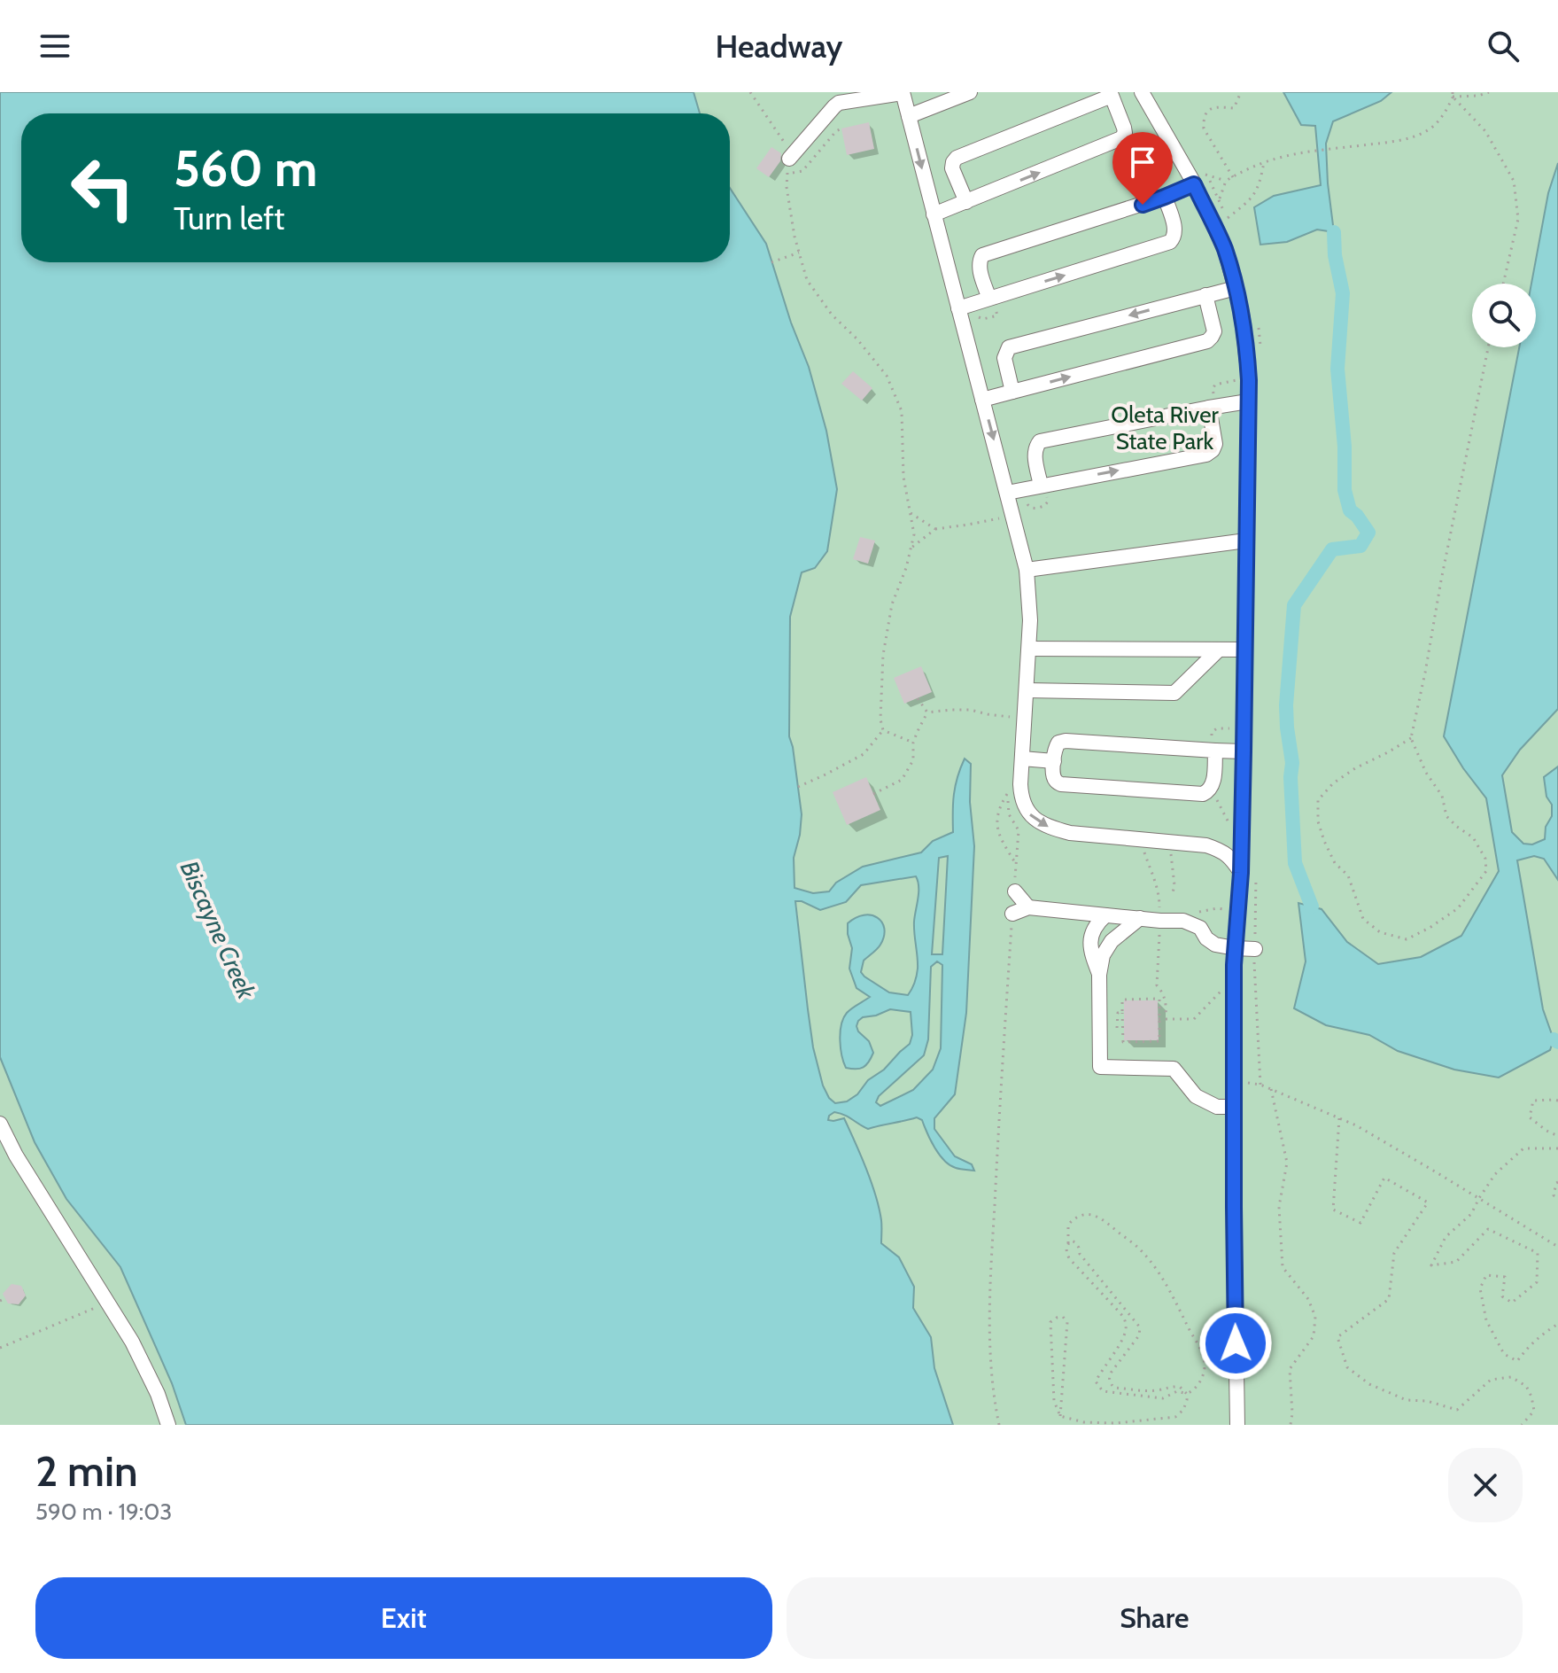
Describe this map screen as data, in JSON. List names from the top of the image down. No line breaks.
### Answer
{"water":["Biscayne Creek"],"parks":["Oleta River State Park"],"page":{"header":"Headway","turn":["560 m","Turn left"],"heading":["2 min","590 m · 19:03"],"buttons":["Exit","Share"]}}
